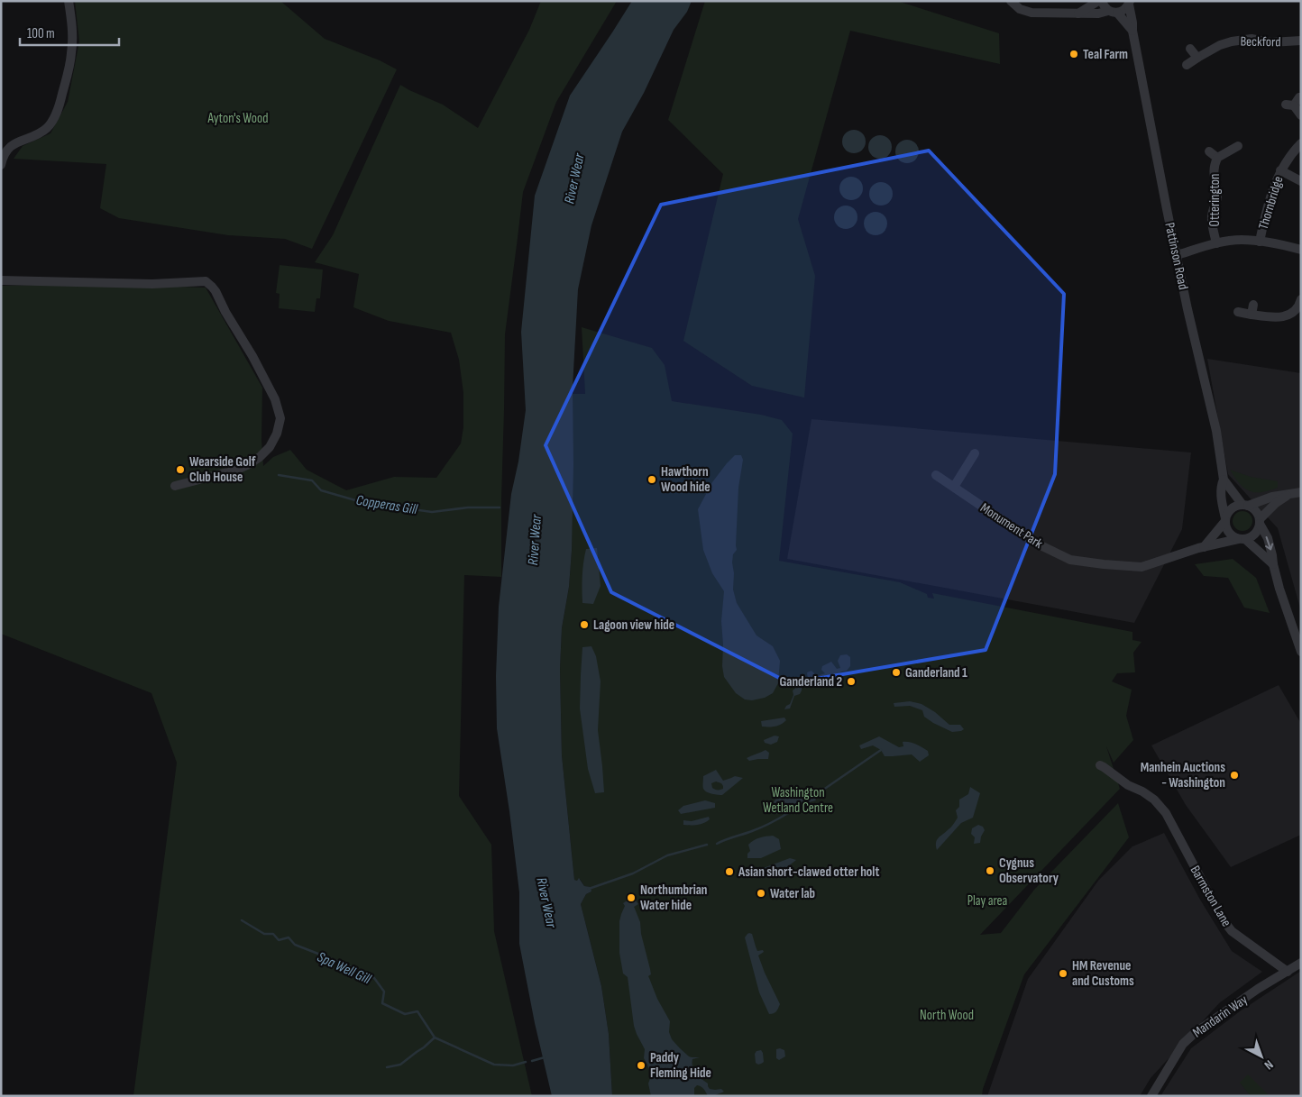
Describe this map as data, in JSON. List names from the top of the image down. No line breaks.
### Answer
{"streets":{"street":["Beckford","Otterington","Thornbridge","Pattinson Road","Monument Park","Barmston Lane","Mandarin Way"]},"crossings":[["Otterington","Thornbridge"],["Thornbridge","Pattinson Road"],["Pattinson Road","Monument Park"],["Barmston Lane","Mandarin Way"]],"water":["River Wear","Copperas Gill","Spa Well Gill"],"parks":["Ayton's Wood","Washington Wetland Centre","Play area","North Wood"],"places":["Teal Farm","Wearside Golf Club House","Hawthorn Wood hide","Lagoon view hide","Ganderland 1","Ganderland 2","Manhein Auctions - Washington","Cygnus Observatory","Asian short-clawed otter holt","Water lab","Northumbrian Water hide","HM Revenue and Customs","Paddy Fleming Hide"],"scale_bar":"100 m","north":"bottom right"}
